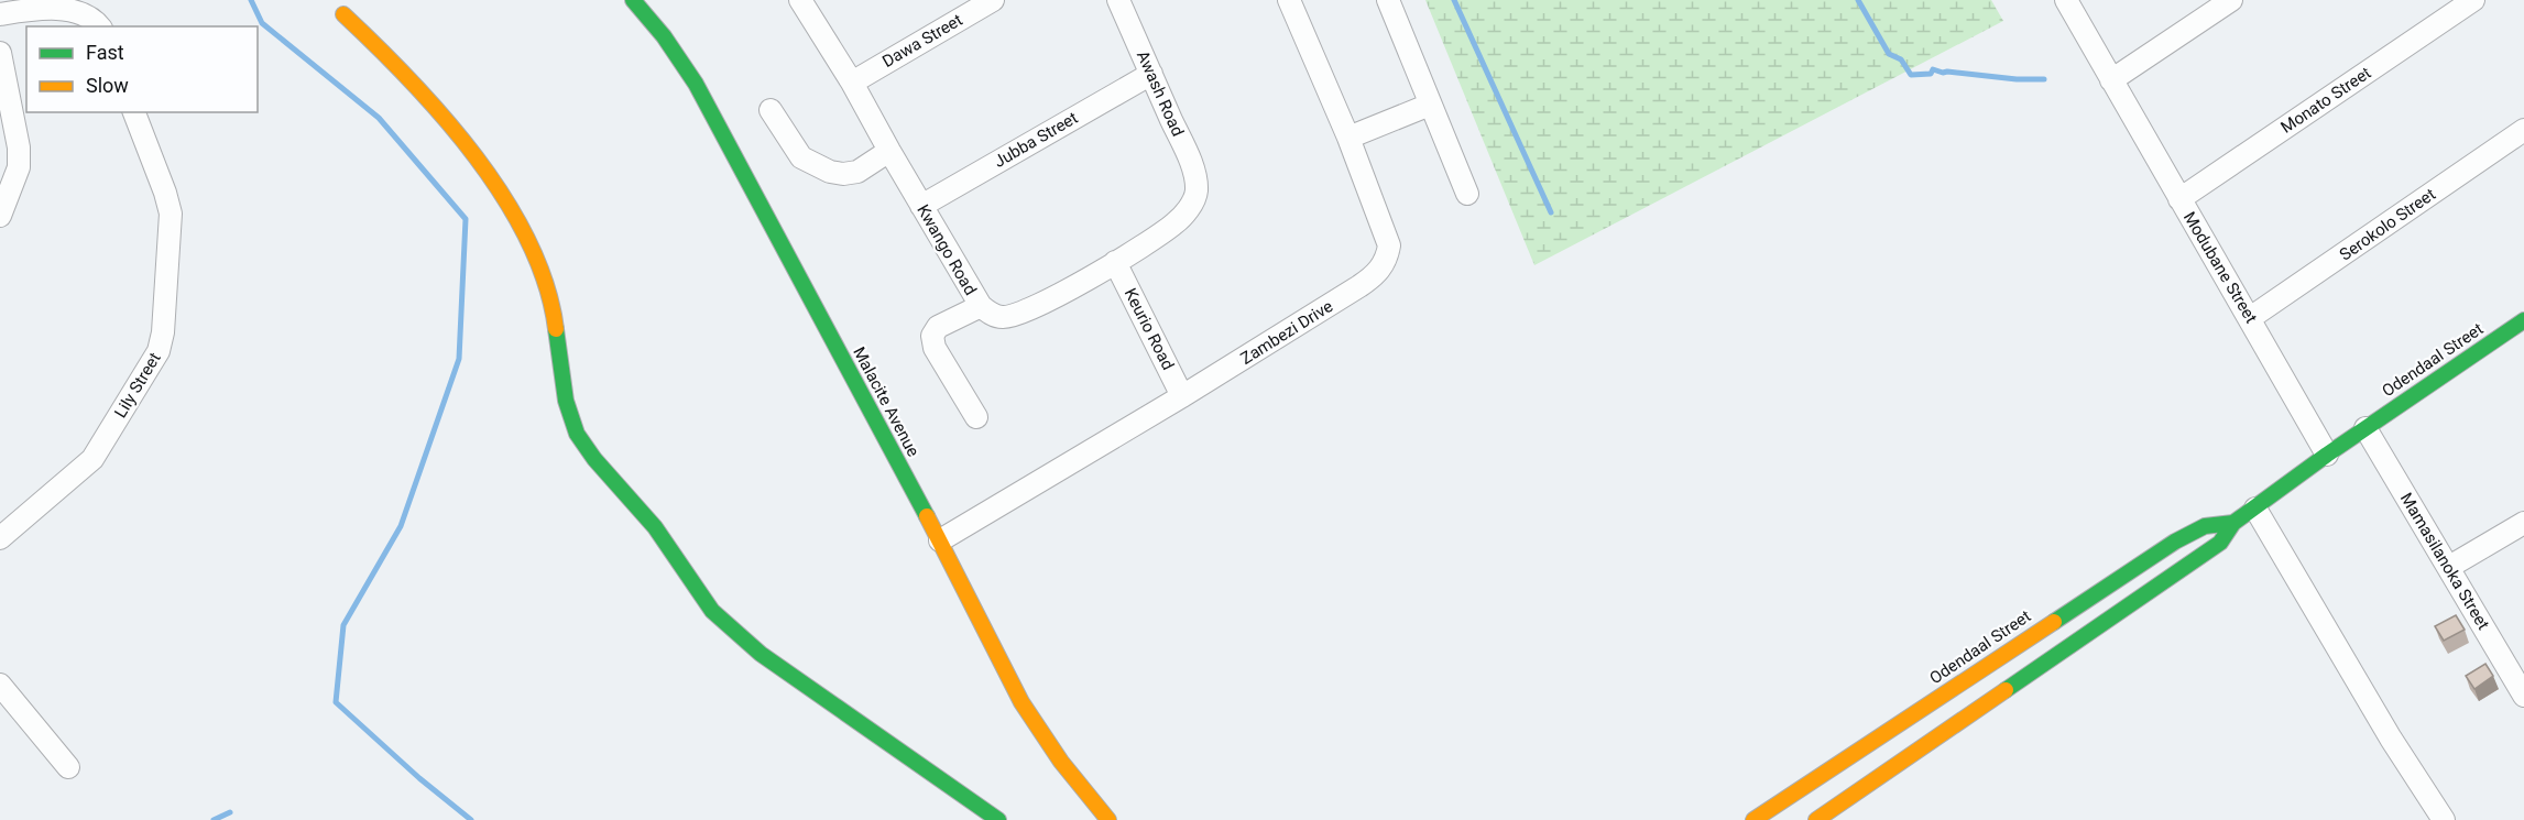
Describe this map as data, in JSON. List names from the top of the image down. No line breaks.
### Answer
{"streets":{"street":["Dawa Street","Awash Road","Monato Street","Jubba Street","Serokolo Street","Kwango Road","Modubane Street","Keurio Road","Zambezi Drive","Odendaal Street","Lily Street","Malacite Avenue","Mamasilanoka Street"]},"crossings":[["Dawa Street","Kwango Road"],["Awash Road","Jubba Street"],["Awash Road","Kwango Road"],["Monato Street","Modubane Street"],["Jubba Street","Kwango Road"],["Serokolo Street","Modubane Street"],["Kwango Road","Keurio Road"],["Modubane Street","Odendaal Street"],["Keurio Road","Zambezi Drive"],["Zambezi Drive","Malacite Avenue"],["Odendaal Street","Mamasilanoka Street"]],"legend":["Fast","Slow"]}
